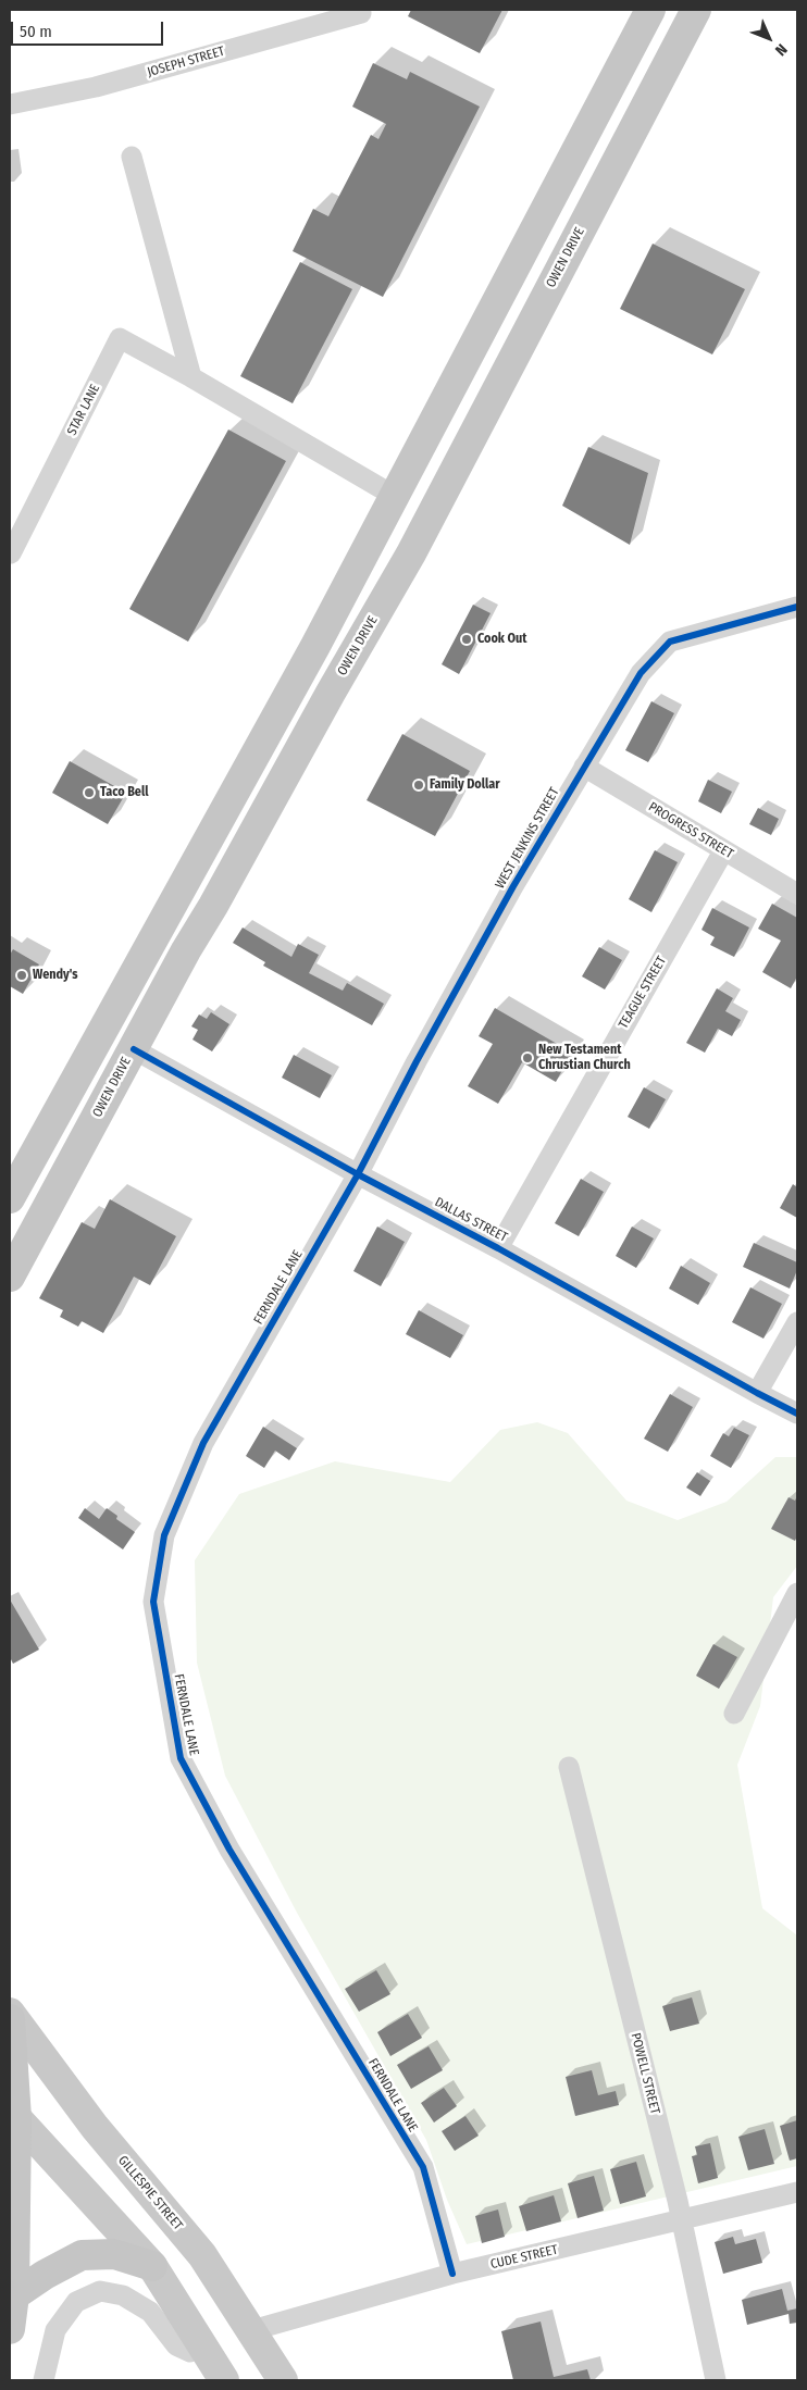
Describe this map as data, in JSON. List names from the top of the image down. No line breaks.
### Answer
{"streets":{"highway":["OWEN DRIVE"],"main road":["GILLESPIE STREET"],"street":["JOSEPH STREET","STAR LANE","PROGRESS STREET","WEST JENKINS STREET","TEAGUE STREET","DALLAS STREET","FERNDALE LANE","POWELL STREET","CUDE STREET"]},"crossings":[["OWEN DRIVE","DALLAS STREET"],["PROGRESS STREET","WEST JENKINS STREET"],["PROGRESS STREET","TEAGUE STREET"],["WEST JENKINS STREET","DALLAS STREET"],["WEST JENKINS STREET","FERNDALE LANE"],["TEAGUE STREET","DALLAS STREET"],["DALLAS STREET","FERNDALE LANE"],["FERNDALE LANE","CUDE STREET"],["POWELL STREET","CUDE STREET"],["GILLESPIE STREET","CUDE STREET"]],"places":["Cook Out","Family Dollar","Taco Bell","Wendy's","New Testament Chrustian Church"],"scale_bar":"50 m","north":"bottom right"}
